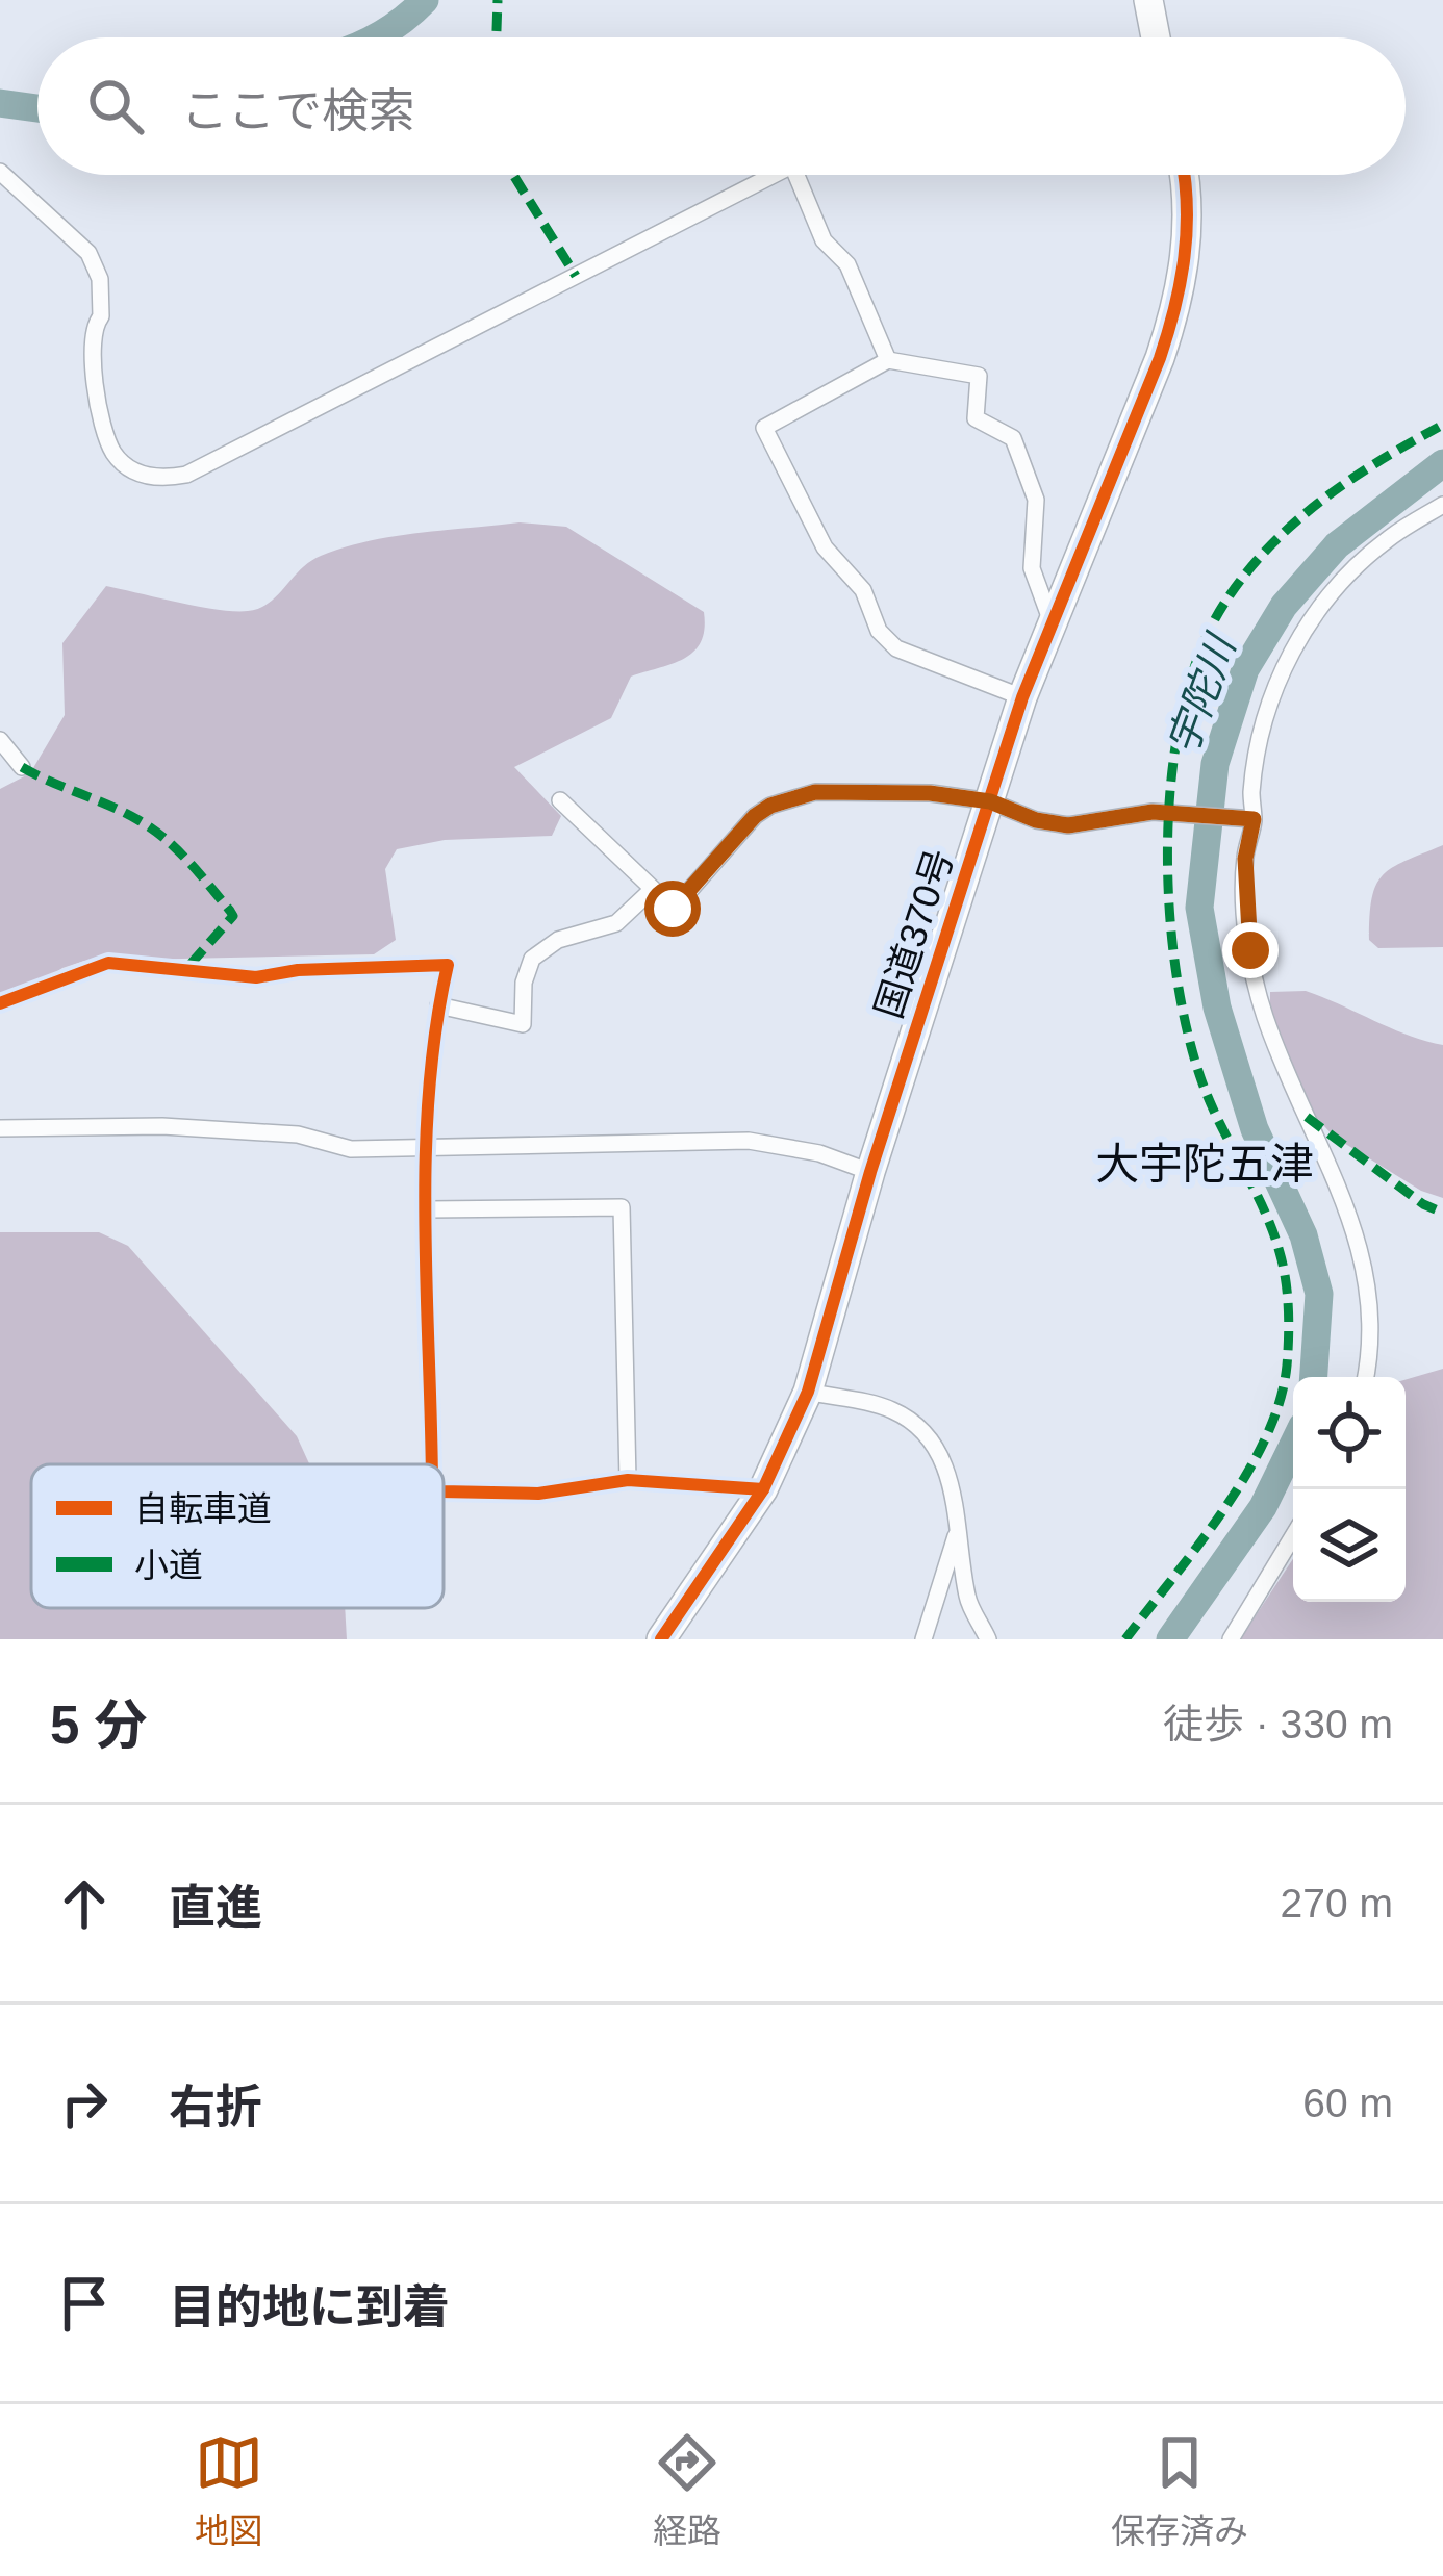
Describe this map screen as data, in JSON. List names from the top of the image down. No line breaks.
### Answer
{"streets":{"highway":["国道370号"]},"districts":["大宇陀五津"],"water":["宇陀川"],"legend":["自転車道","小道"],"page":{"search":"ここで検索","heading":["5 分","徒歩 · 330 m"],"list":[["直進","270 m"],["右折","60 m"],"目的地に到着"],"nav":["地図","経路","保存済み"]}}
